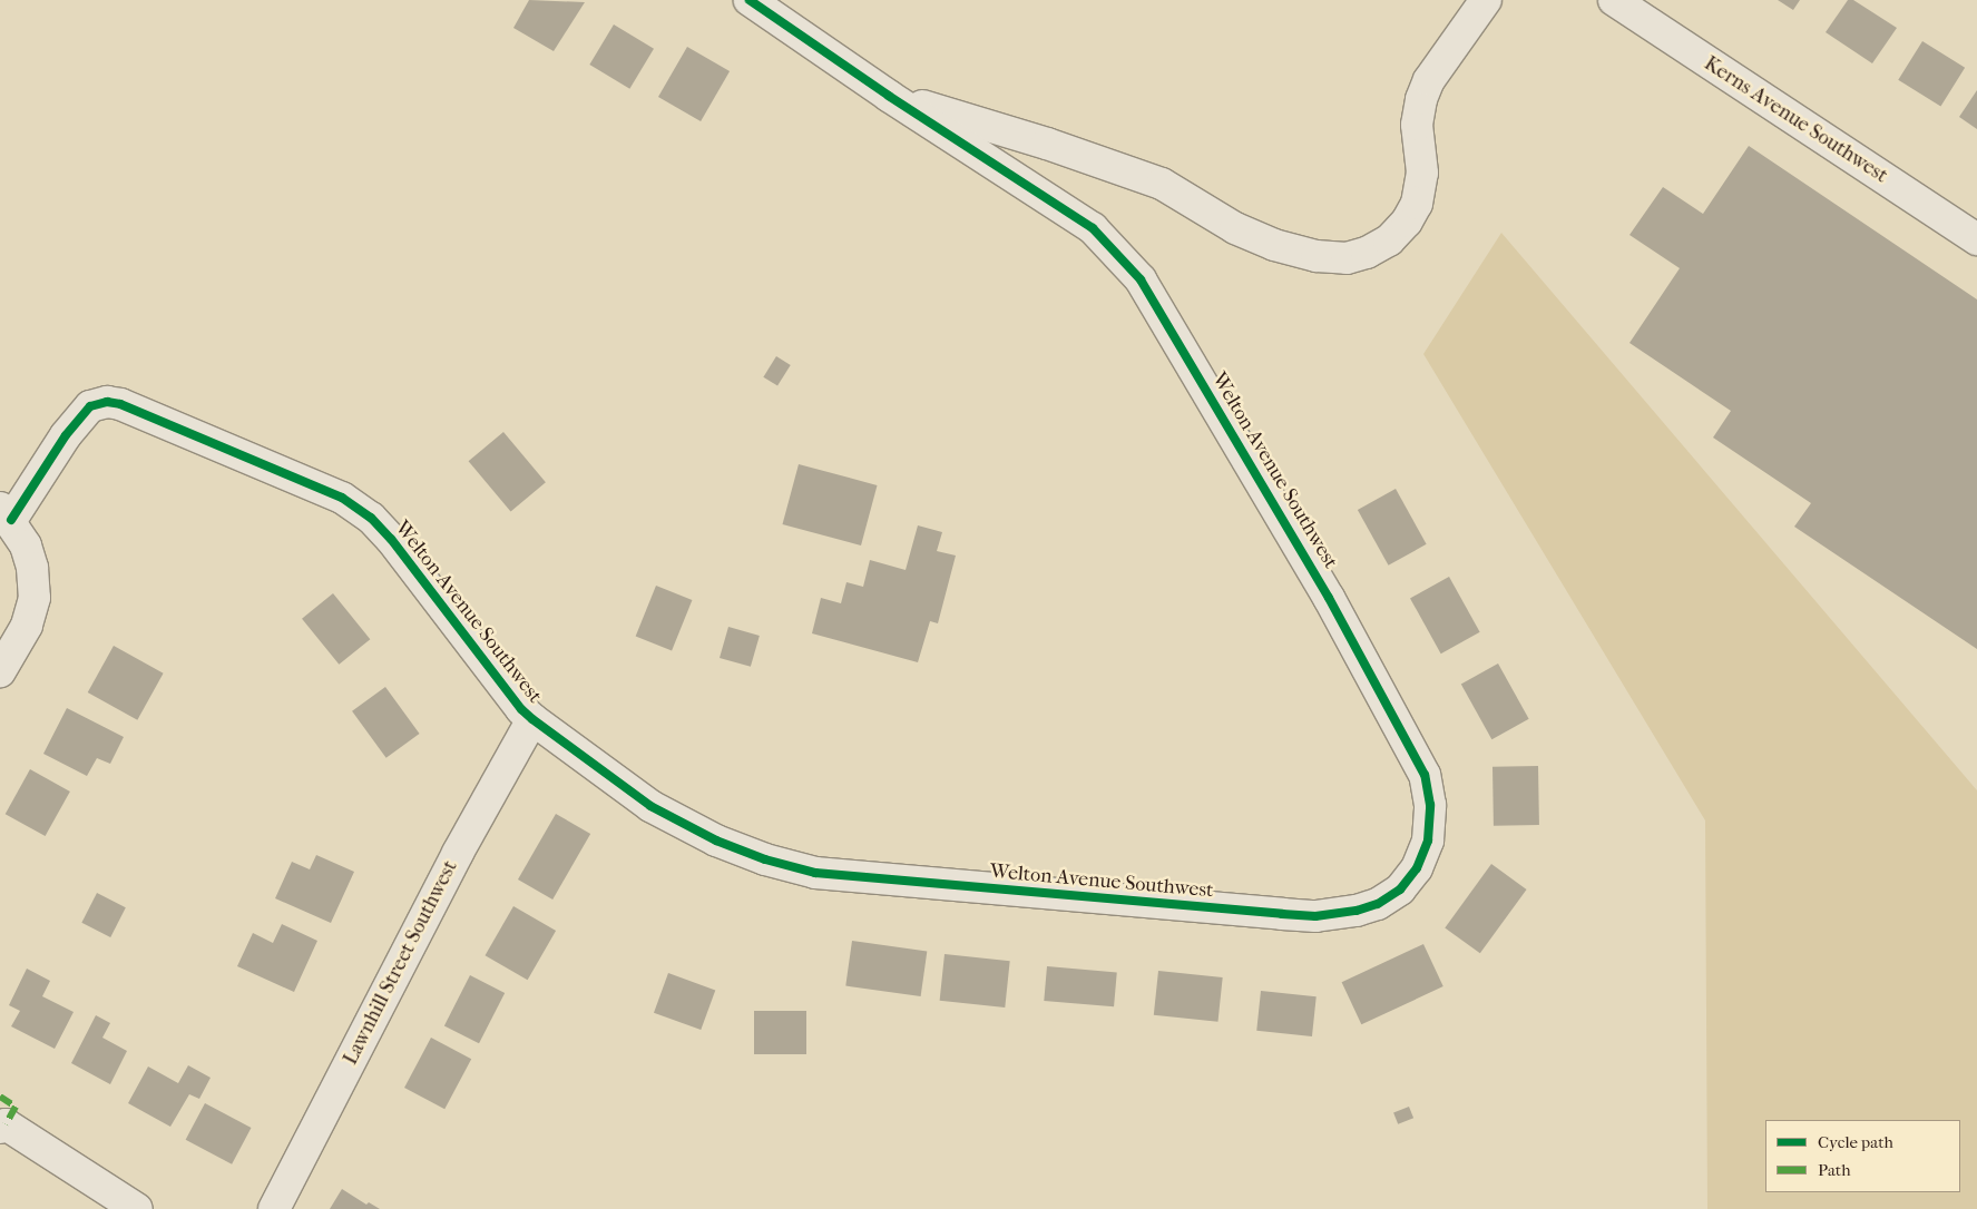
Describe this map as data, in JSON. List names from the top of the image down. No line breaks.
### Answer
{"streets":{"street":["Kerns Avenue Southwest","Welton Avenue Southwest","Lawnhill Street Southwest"]},"crossings":[["Welton Avenue Southwest","Lawnhill Street Southwest"]],"legend":["Cycle path","Path"]}
